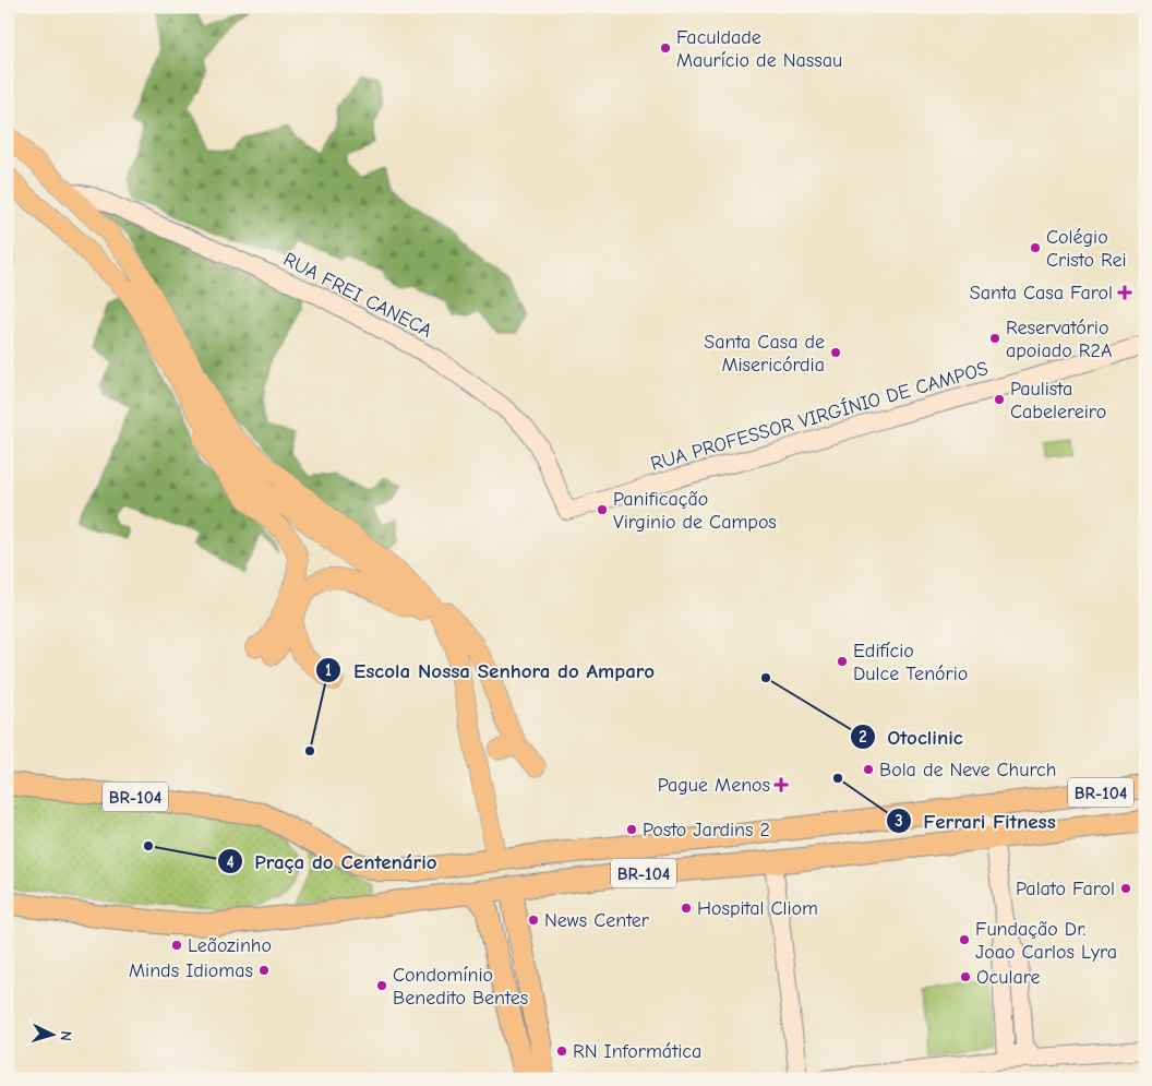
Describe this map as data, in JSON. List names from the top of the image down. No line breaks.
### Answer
{"streets":{"highway":["BR-104"],"street":["RUA FREI CANECA","RUA PROFESSOR VIRGÍNIO DE CAMPOS"]},"crossings":[["RUA FREI CANECA","RUA PROFESSOR VIRGÍNIO DE CAMPOS"]],"places":{"other":["Faculdade Maurício de Nassau","Colégio Cristo Rei","Reservatório apoiado R2A","Santa Casa de Misericórdia","Paulista Cabelereiro","Panificação Virginio de Campos","Edifício Dulce Tenório","Otoclinic","Escola Nossa Senhora do Amparo","Bola de Neve Church","Ferrari Fitness","Posto Jardins 2","Praça do Centenário","Palato Farol","Hospital Cliom","News Center","Fundação Dr. Joao Carlos Lyra","Leãozinho","Minds Idiomas","Oculare","Condomínio Benedito Bentes","RN Informática"],"health":["Santa Casa Farol","Pague Menos"]},"north":"right"}
